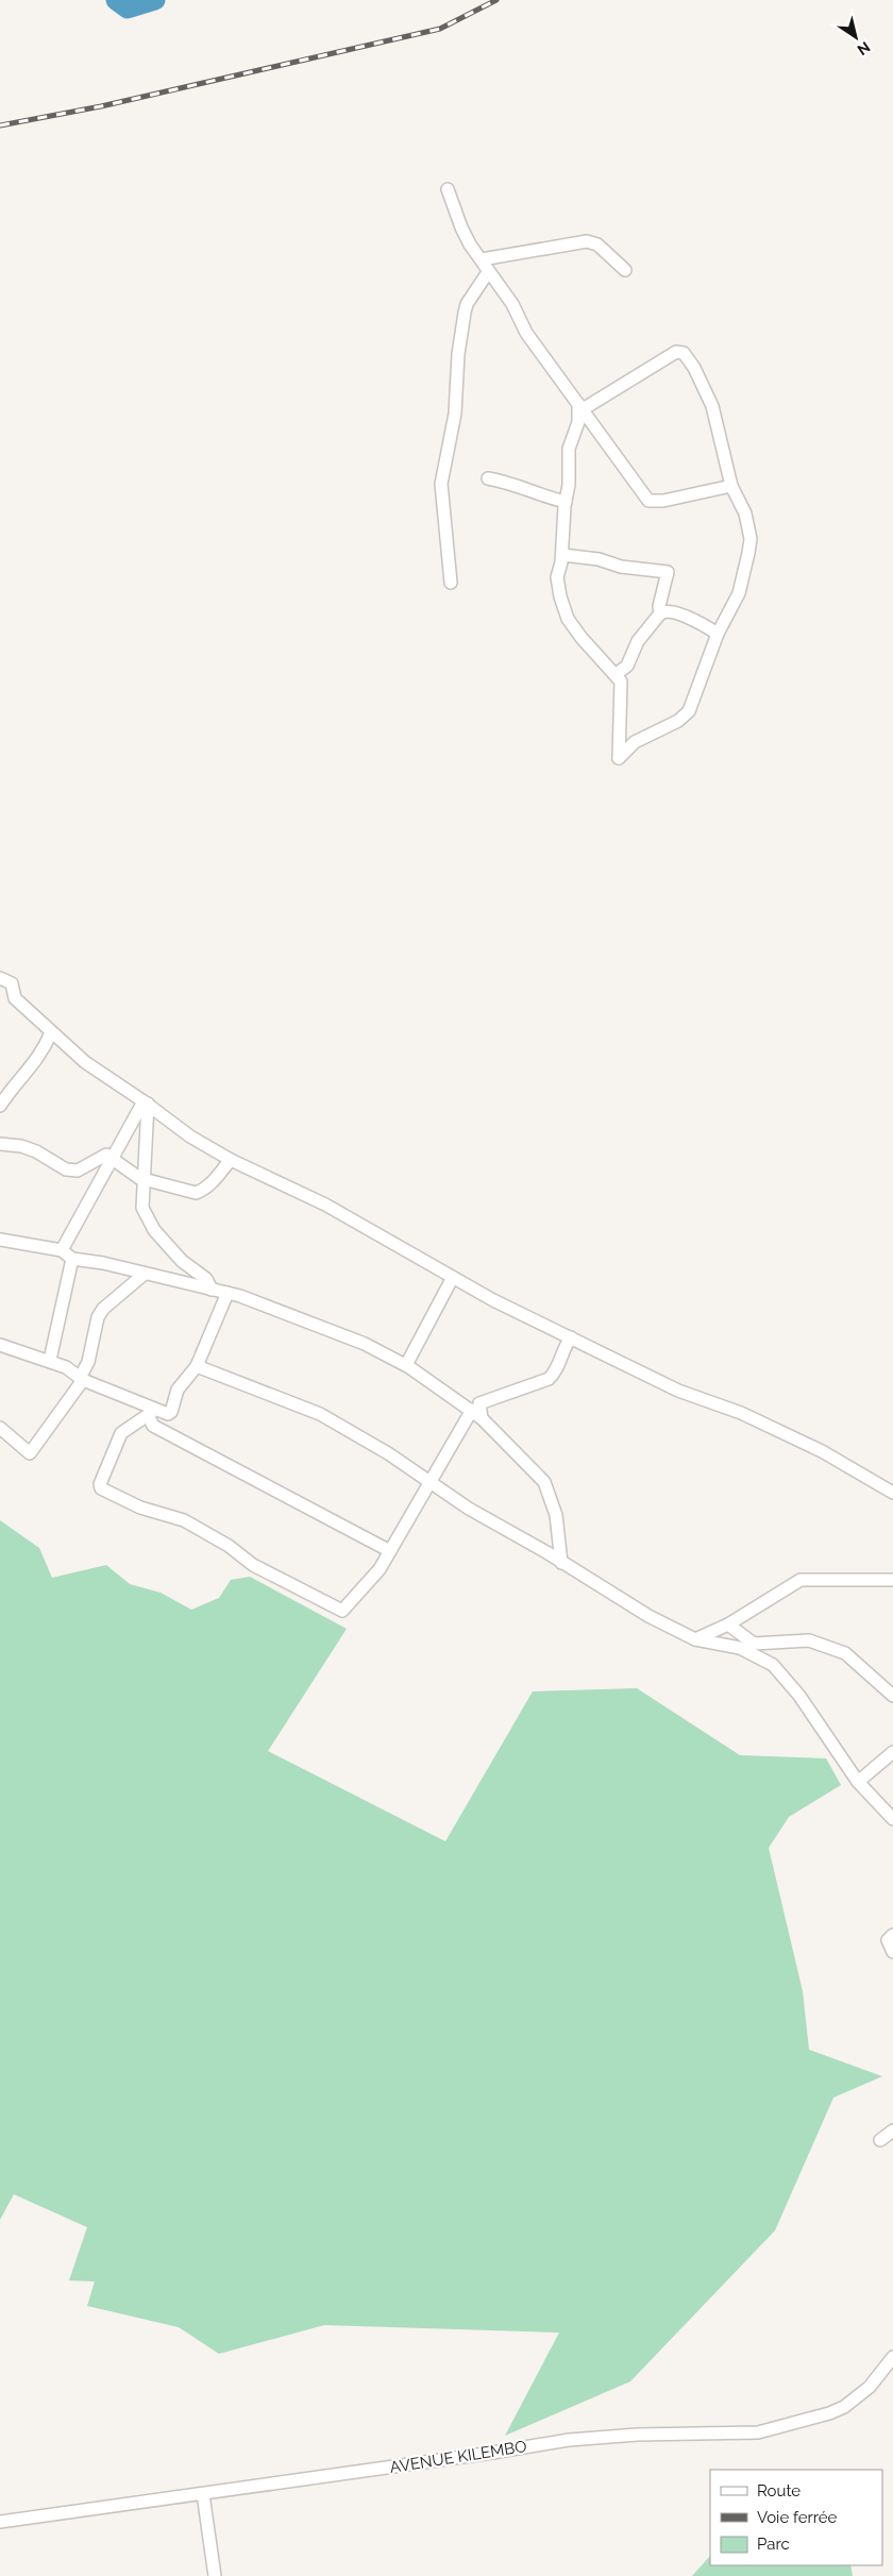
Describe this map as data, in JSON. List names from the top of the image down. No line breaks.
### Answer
{"streets":{"street":["AVENUE KILEMBO"]},"legend":["Route","Voie ferrée","Parc"],"north":"bottom right"}
